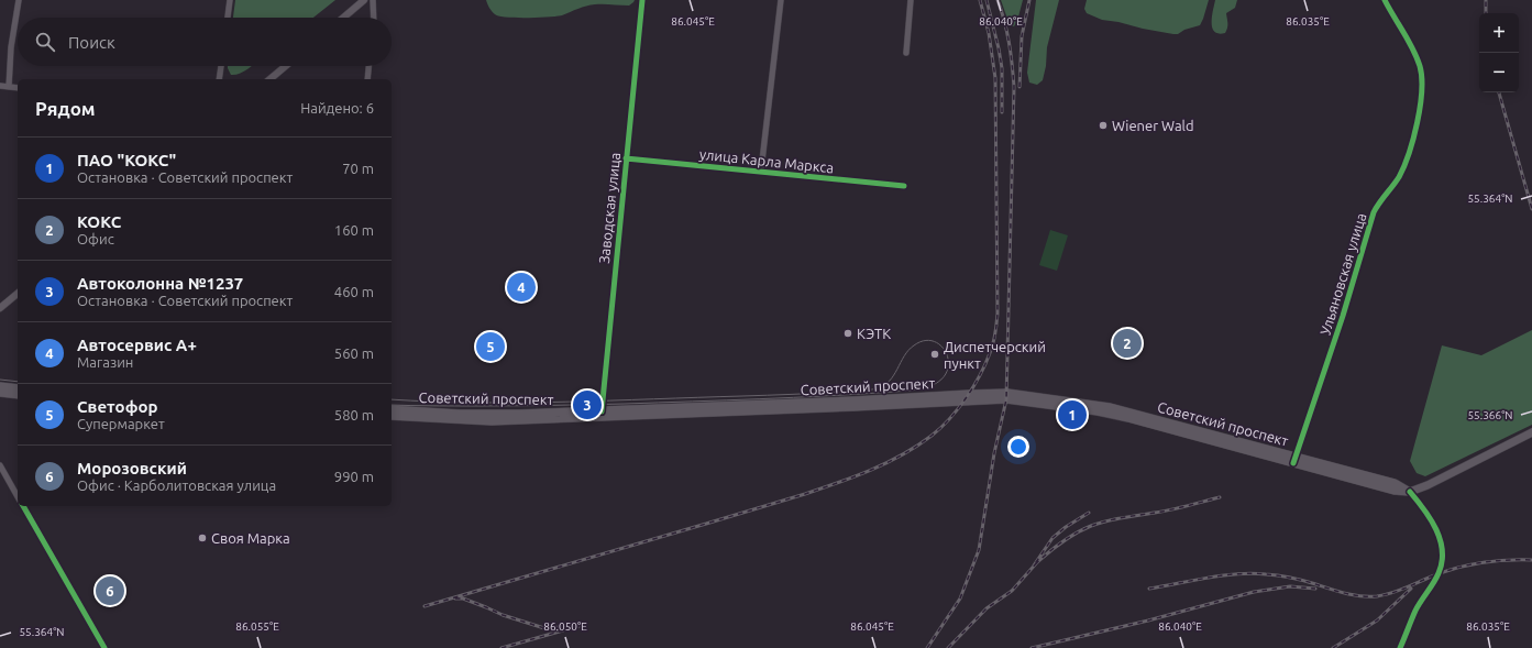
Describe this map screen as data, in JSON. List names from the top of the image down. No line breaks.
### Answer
{"streets":{"main road":["Советский проспект"],"street":["улица Карла Маркса","Заводская улица","Ульяновская улица"]},"crossings":[["улица Карла Маркса","Заводская улица"],["Заводская улица","Советский проспект"],["Ульяновская улица","Советский проспект"]],"places":["Wiener Wald","КЭТК","Диспетчерский пункт","Своя Марка"],"page":{"map_buttons":["+","−"],"search":"Поиск","heading":["Рядом","Найдено: 6"],"list":[{"mark":"1","name":"ПАО \"КОКС\"","note":"Остановка · Советский проспект","value":"70 m"},{"mark":"2","name":"КОКС","note":"Офис","value":"160 m"},{"mark":"3","name":"Автоколонна №1237","note":"Остановка · Советский проспект","value":"460 m"},{"mark":"4","name":"Автосервис А+","note":"Магазин","value":"560 m"},{"mark":"5","name":"Светофор","note":"Супермаркет","value":"580 m"},{"mark":"6","name":"Морозовский","note":"Офис · Карболитовская улица","value":"990 m"}],"pins":["4","2","5","3","1","6"]},"coordinates":["86.045°E","86.040°E","86.035°E","55.364°N","55.366°N","86.055°E","86.050°E"]}
